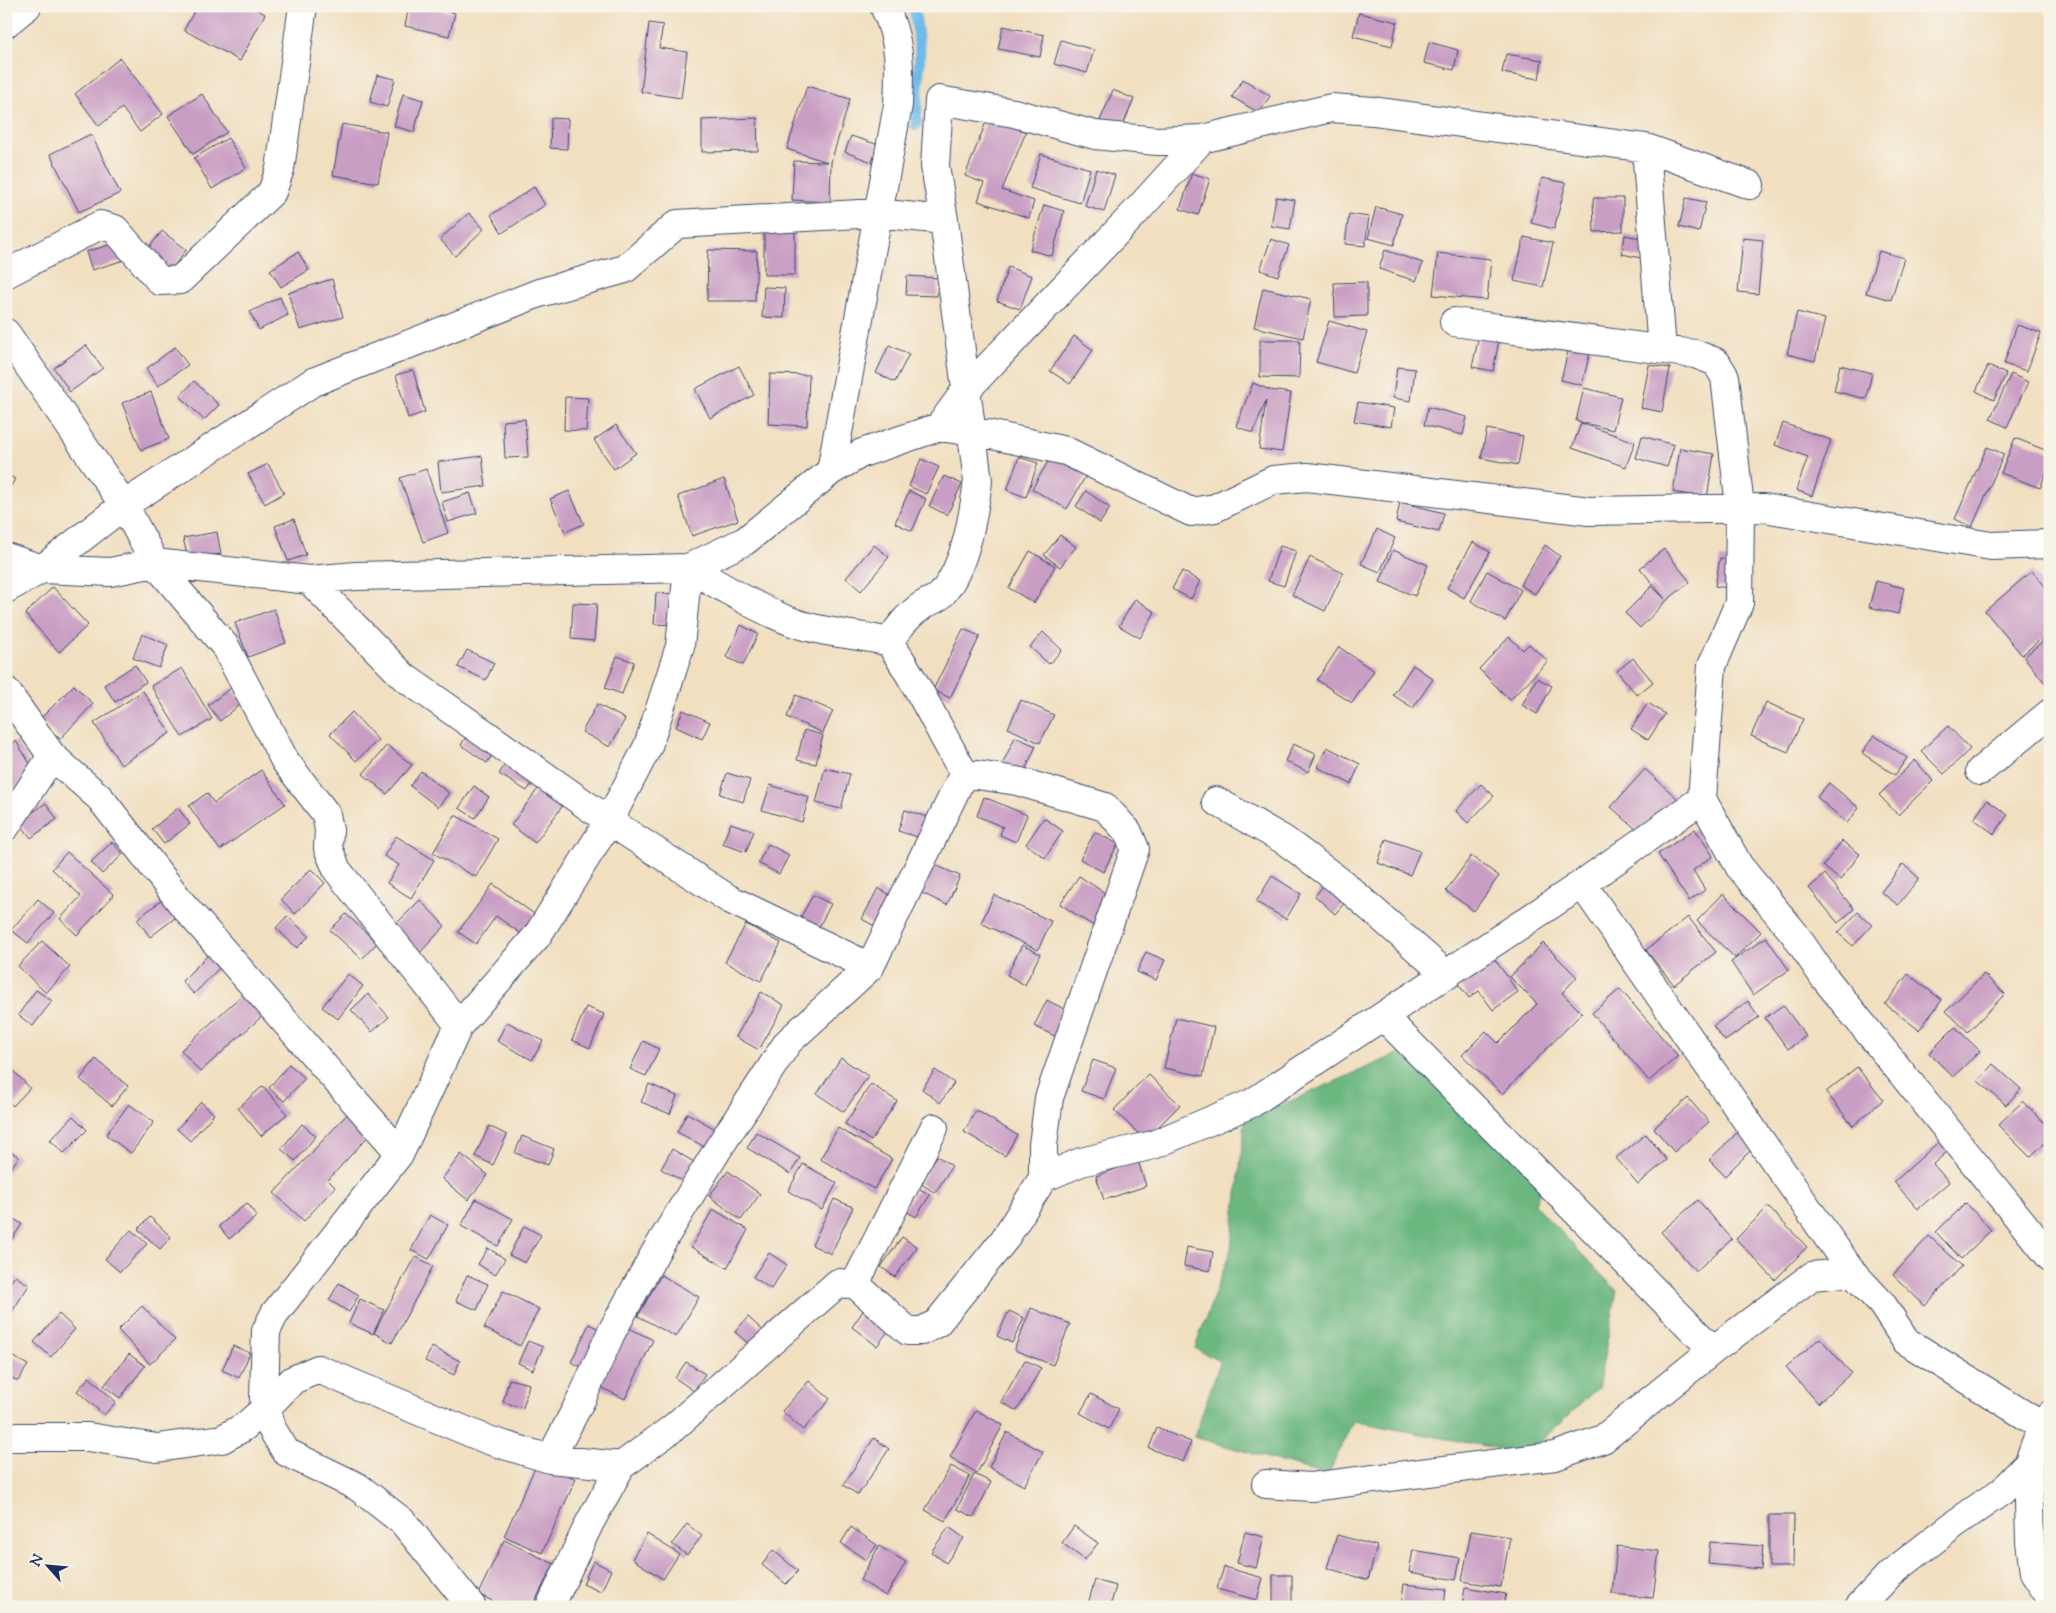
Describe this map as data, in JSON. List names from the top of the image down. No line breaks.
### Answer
{"north":"top left"}
